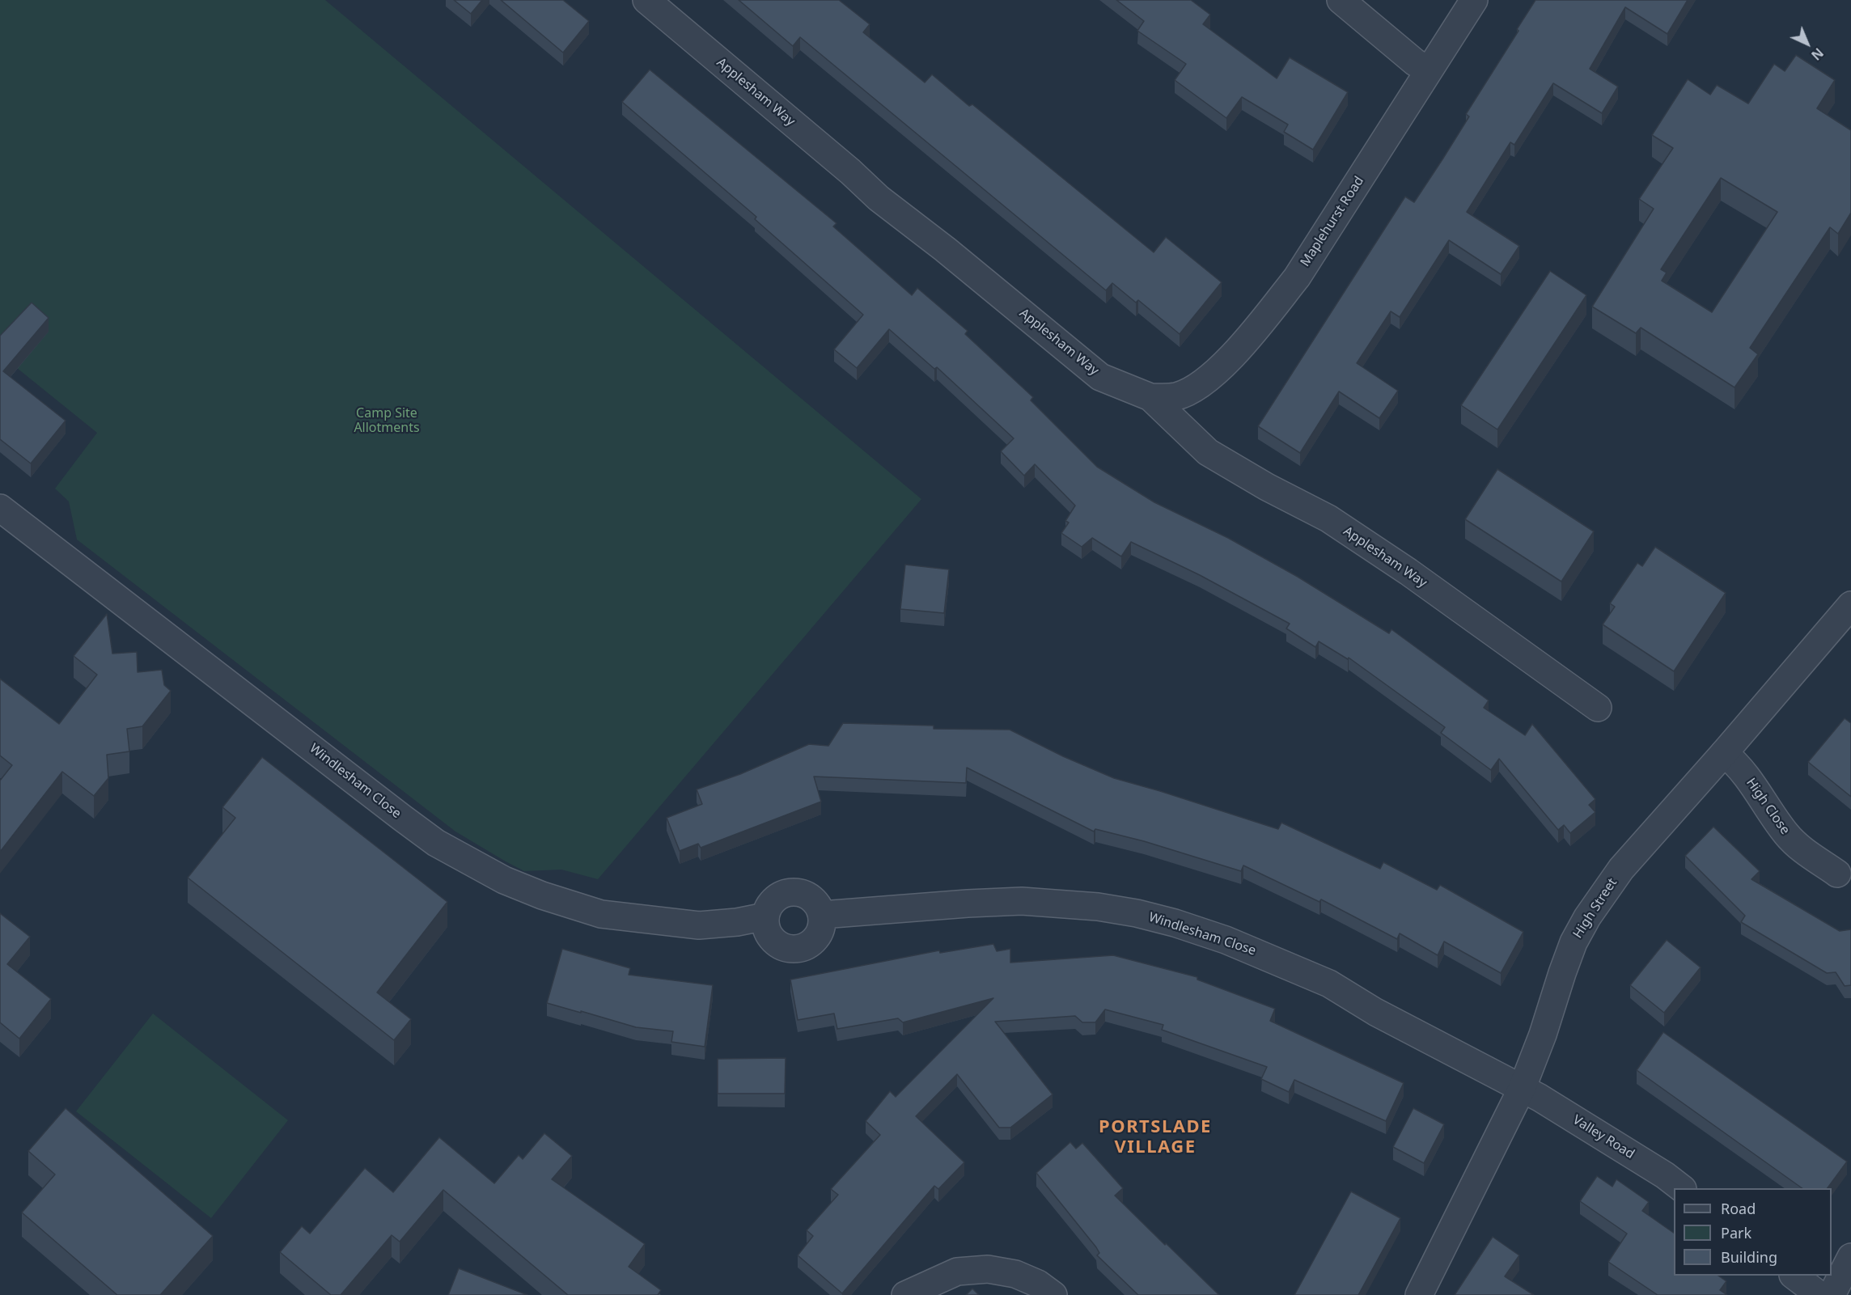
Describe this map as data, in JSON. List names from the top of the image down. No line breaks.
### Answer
{"streets":{"street":["Applesham Way","Maplehurst Road","Windlesham Close","High Close","High Street","Valley Road"]},"crossings":[["Applesham Way","Maplehurst Road"],["Windlesham Close","High Street"],["Windlesham Close","Valley Road"],["High Close","High Street"],["High Street","Valley Road"]],"districts":["PORTSLADE VILLAGE"],"parks":["Camp Site Allotments"],"legend":["Road","Park","Building"],"north":"bottom right"}
